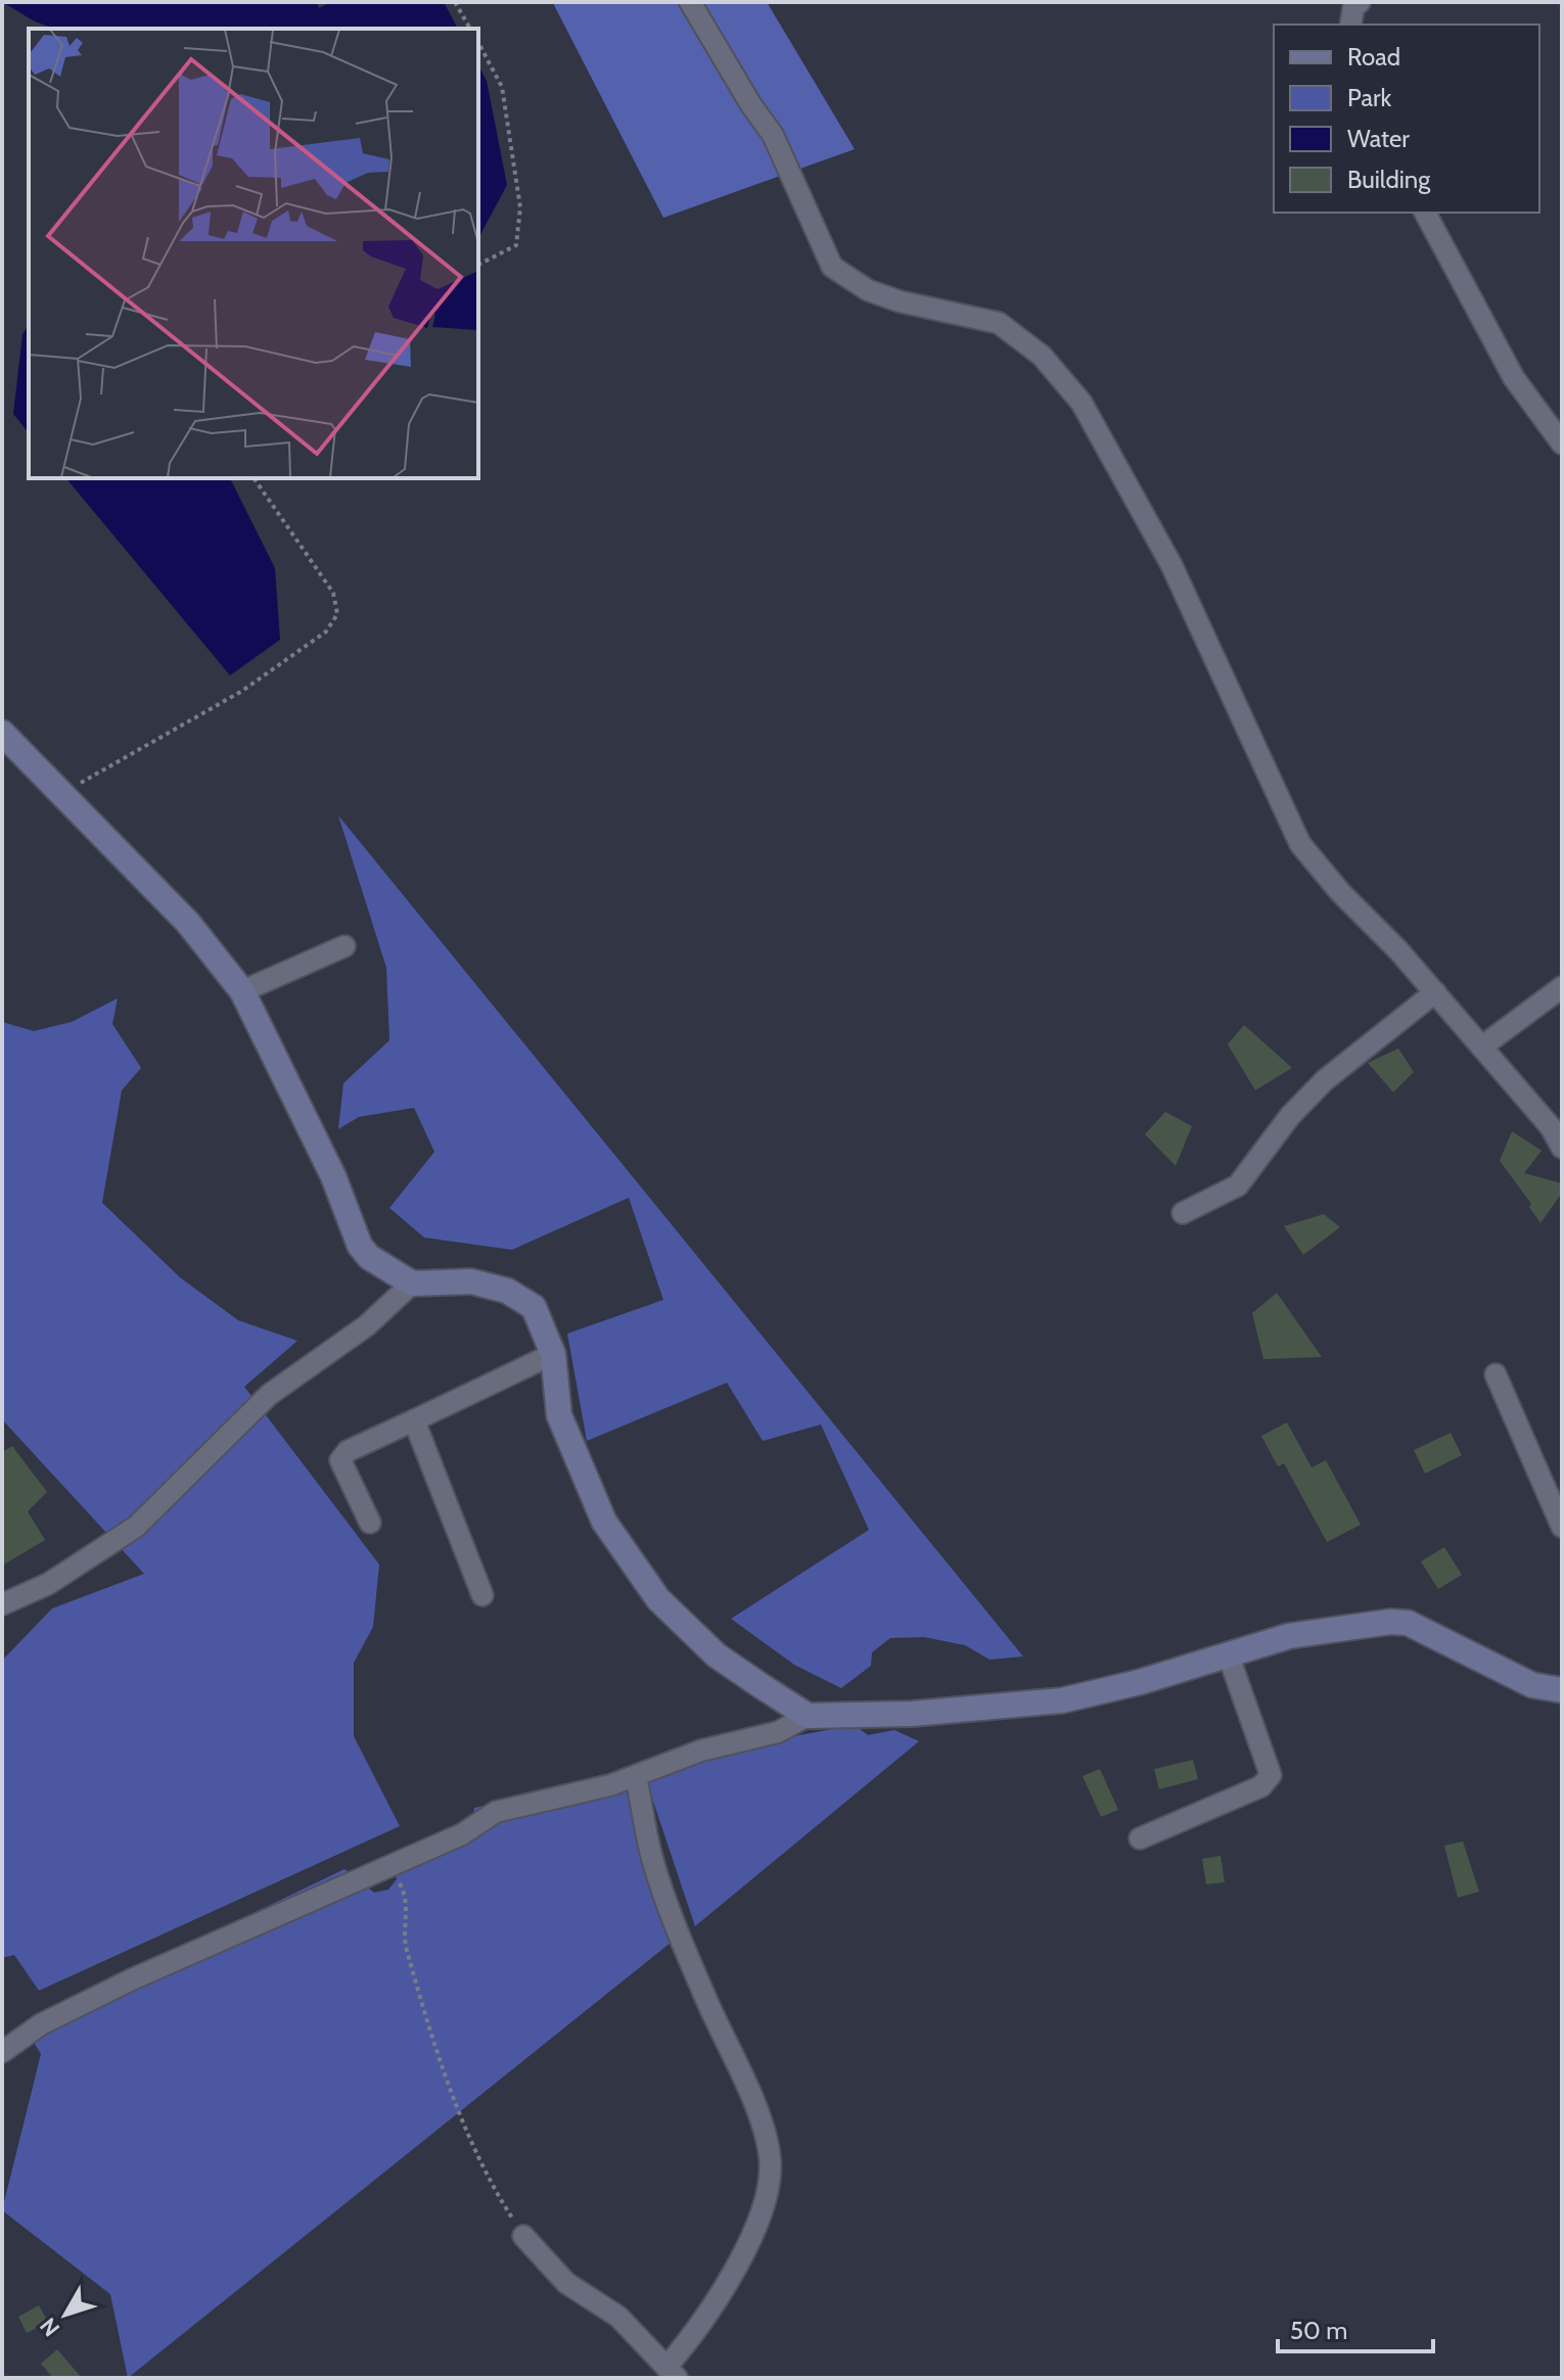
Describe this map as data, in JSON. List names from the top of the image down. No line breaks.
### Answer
{"legend":["Road","Park","Water","Building"],"scale_bar":"50 m","north":"bottom left"}
